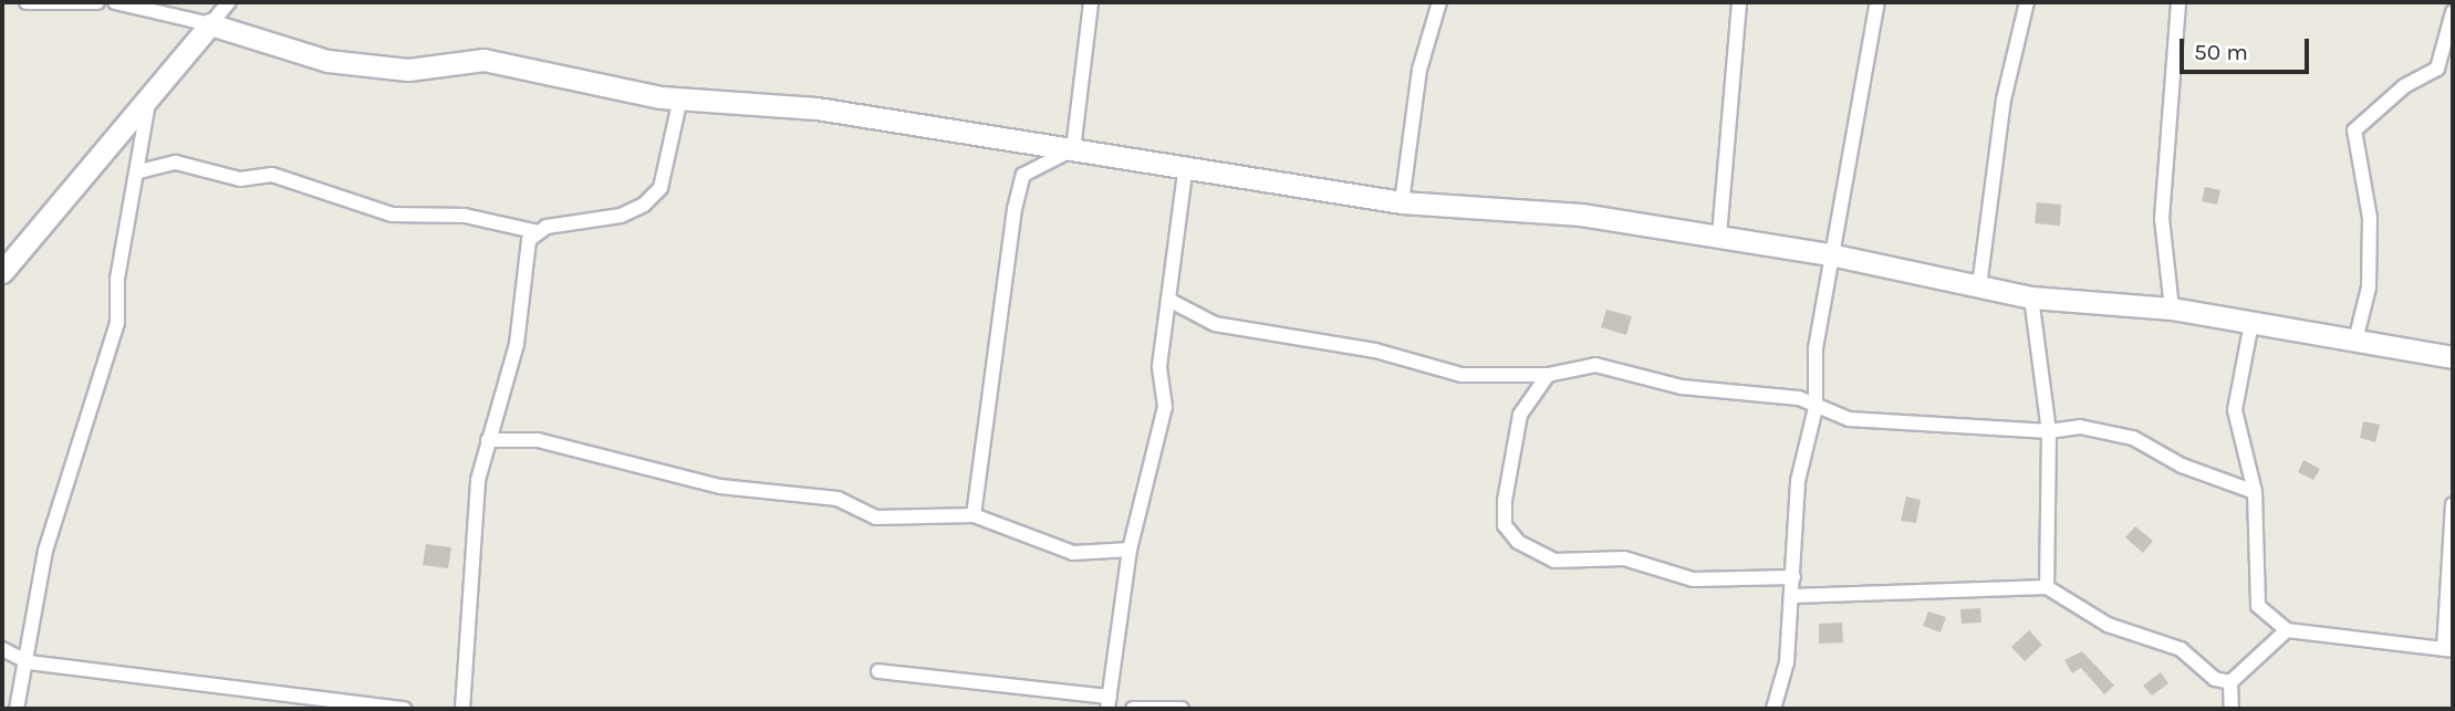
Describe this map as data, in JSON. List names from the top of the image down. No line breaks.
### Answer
{"scale_bar":"50 m"}
